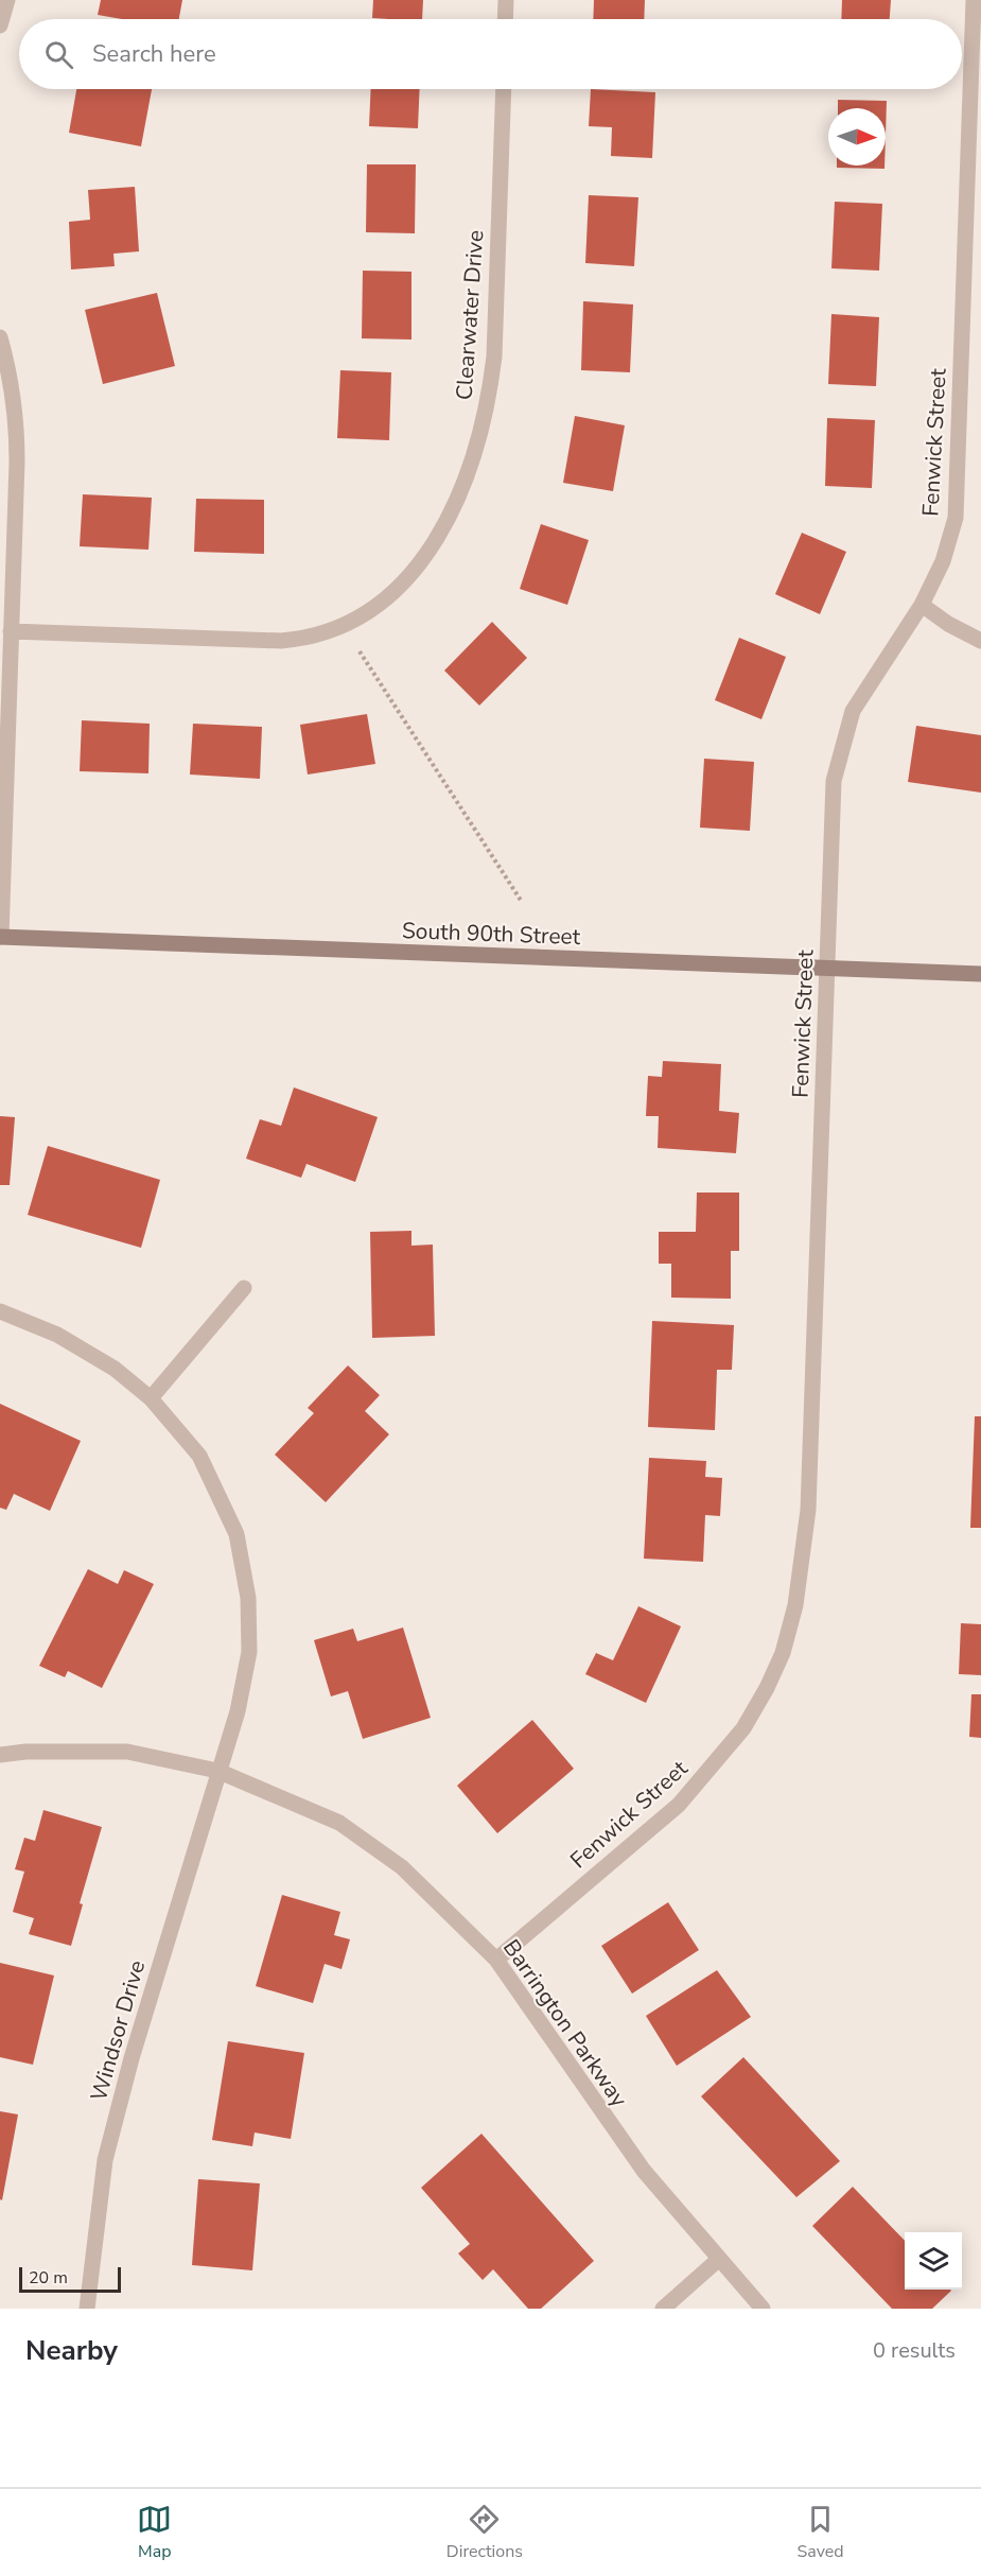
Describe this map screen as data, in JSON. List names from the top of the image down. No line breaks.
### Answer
{"streets":{"street":["Clearwater Drive","Fenwick Street","South 90th Street","Barrington Parkway","Windsor Drive"]},"crossings":[["Fenwick Street","South 90th Street"],["Fenwick Street","Barrington Parkway"],["Barrington Parkway","Windsor Drive"]],"scale_bar":"20 m","north":"right","page":{"search":"Search here","scale":"20 m","heading":["Nearby","0 results"],"nav":["Map","Directions","Saved"]}}
